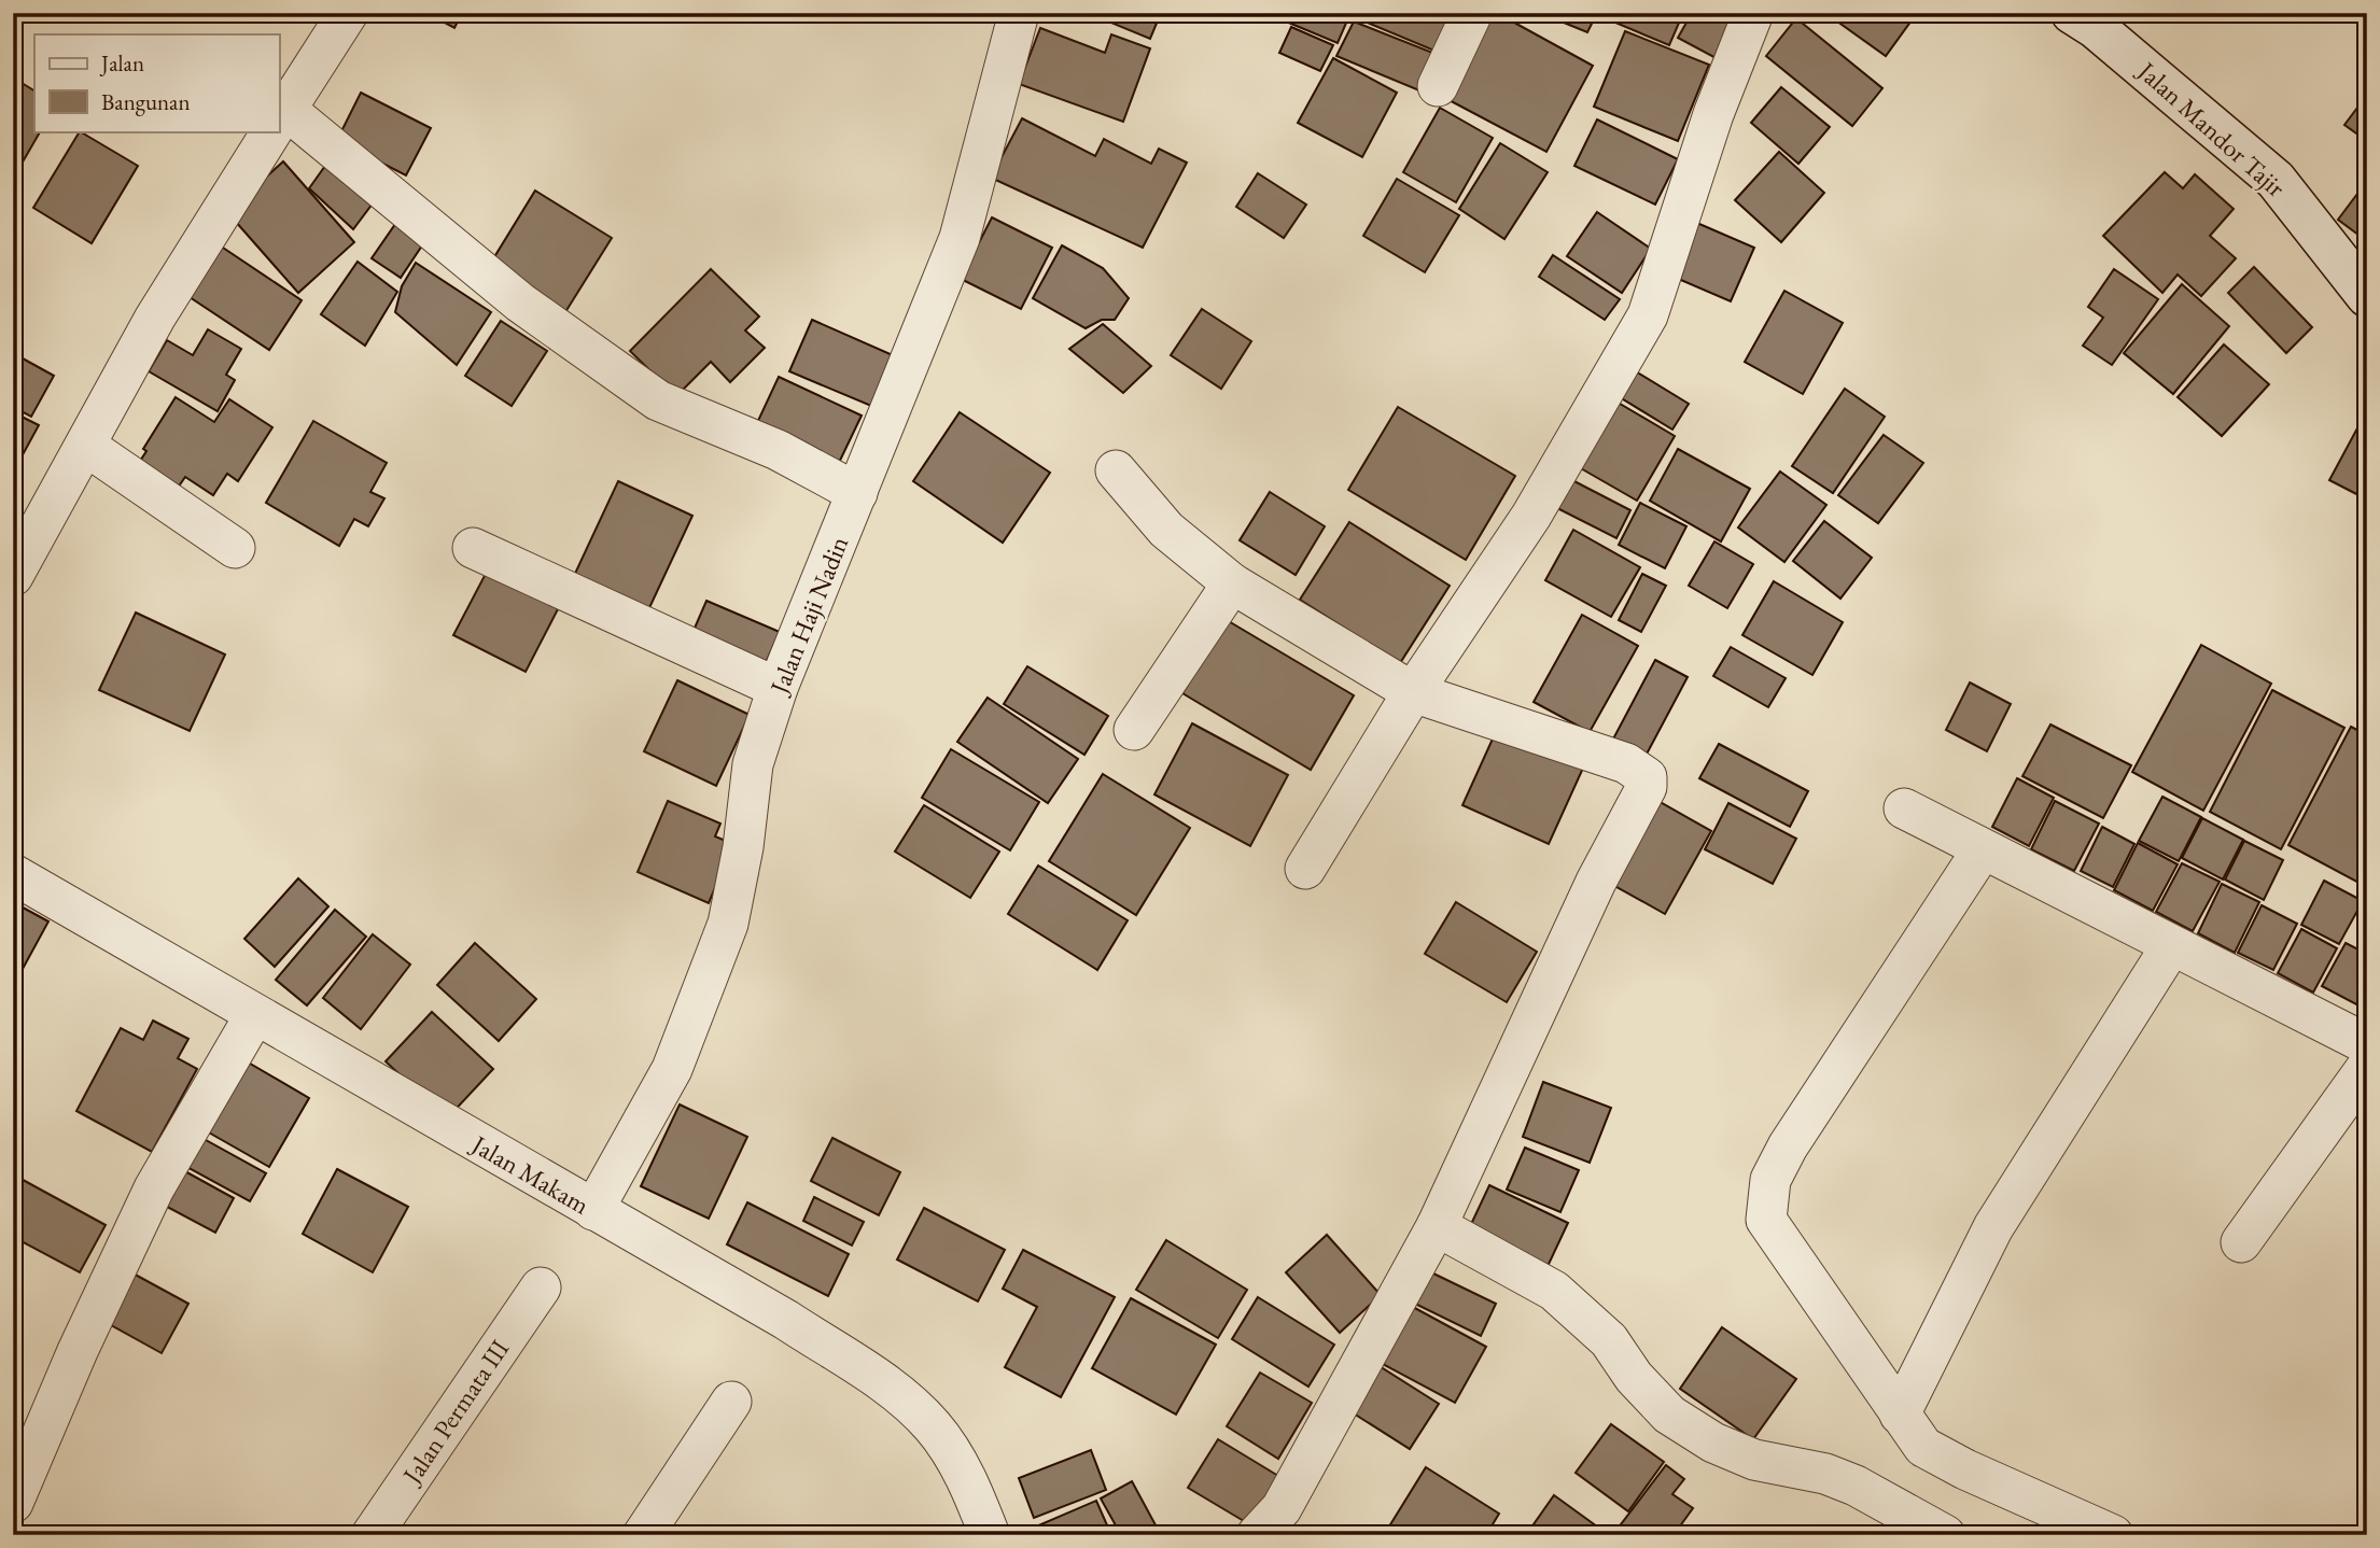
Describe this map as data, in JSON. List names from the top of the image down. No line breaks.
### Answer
{"streets":{"main road":["Jalan Mandor Tajir"],"street":["Jalan Haji Nadin","Jalan Makam","Jalan Permata III"]},"crossings":[["Jalan Haji Nadin","Jalan Makam"]],"legend":["Jalan","Bangunan"]}
